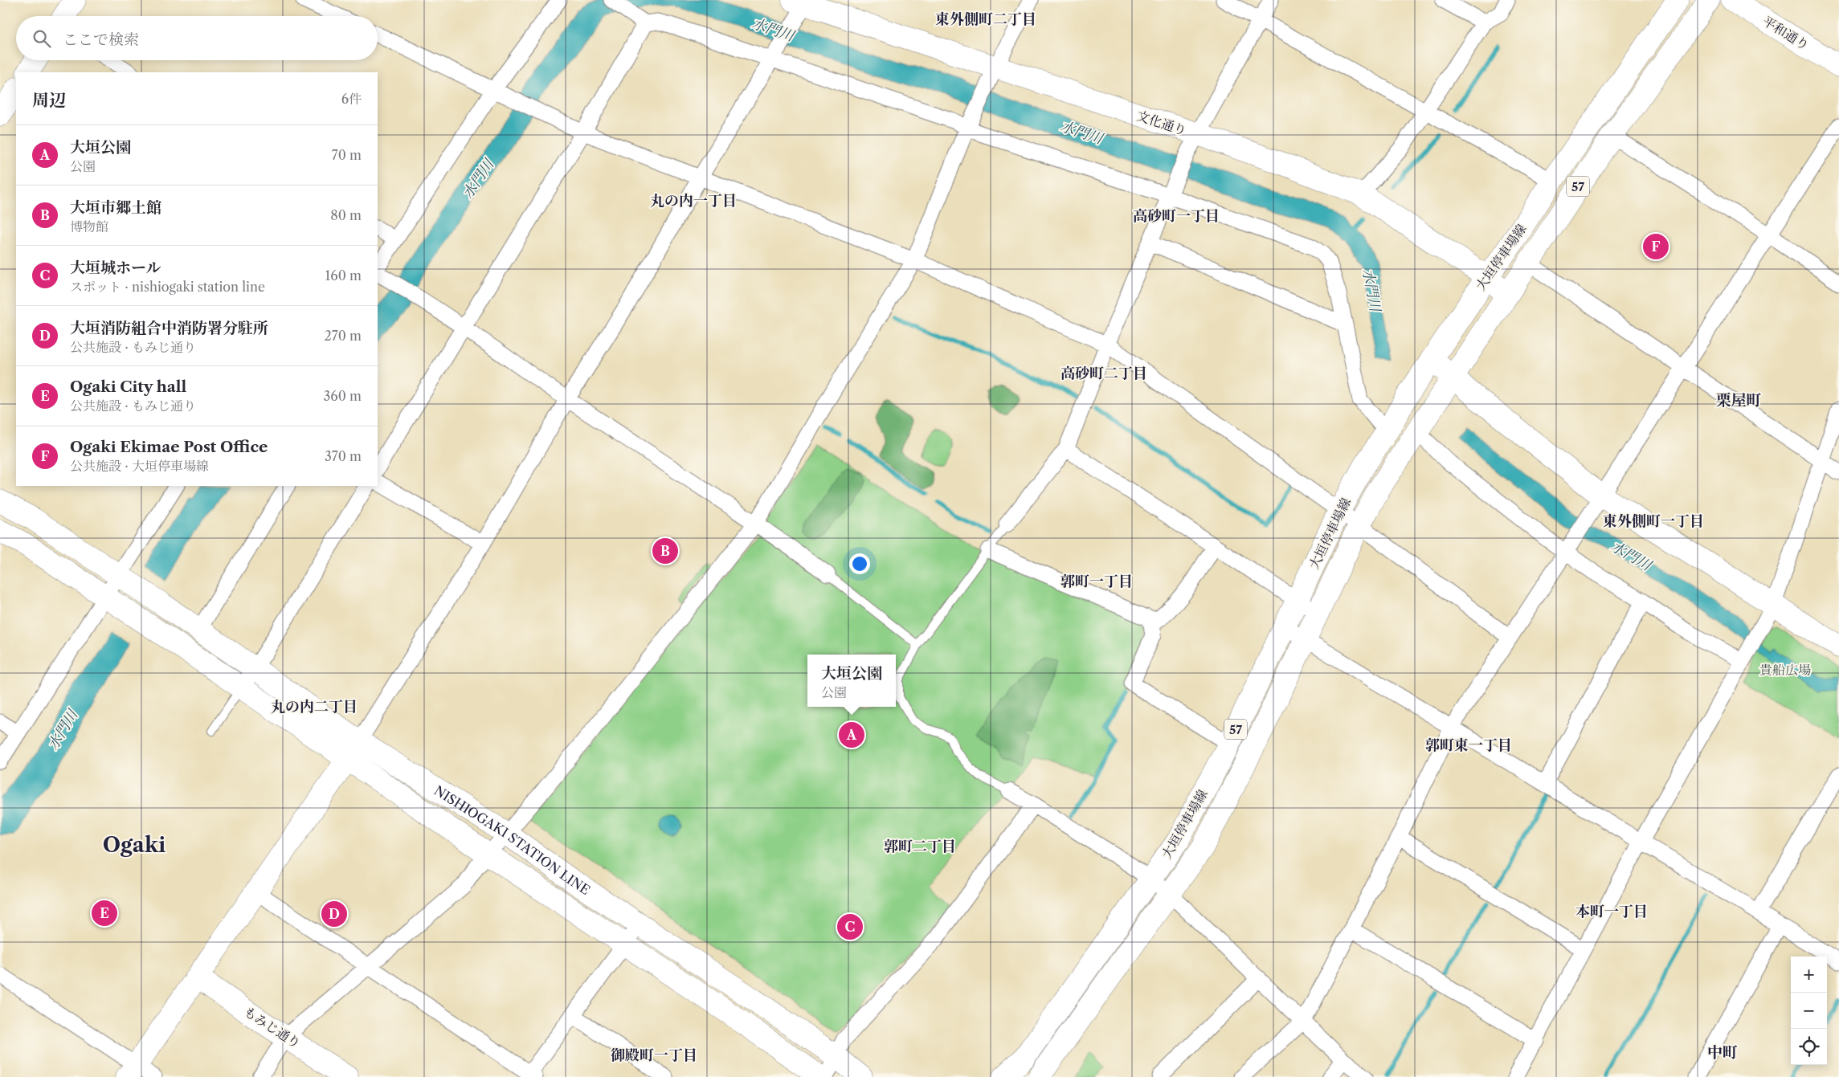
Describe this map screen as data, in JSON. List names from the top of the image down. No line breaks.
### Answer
{"streets":{"main road":["平和通り","文化通り","57","大垣停車場線","NISHIOGAKI STATION LINE","もみじ通り"]},"crossings":[["文化通り","大垣停車場線"]],"districts":["東外側町二丁目","丸の内一丁目","高砂町一丁目","高砂町二丁目","栗屋町","東外側町一丁目","郭町一丁目","丸の内二丁目","郭町東一丁目","Ogaki","郭町二丁目","本町一丁目","中町","御殿町一丁目"],"water":["水門川"],"parks":["貴船広場"],"page":{"search":"ここで検索","heading":["周辺","6件"],"list":[{"mark":"A","name":"大垣公園","note":"公園","value":"70 m"},{"mark":"B","name":"大垣市郷土館","note":"博物館","value":"80 m"},{"mark":"C","name":"大垣城ホール","note":"スポット · nishiogaki station line","value":"160 m"},{"mark":"D","name":"大垣消防組合中消防署分駐所","note":"公共施設 · もみじ通り","value":"270 m"},{"mark":"E","name":"Ogaki City hall","note":"公共施設 · もみじ通り","value":"360 m"},{"mark":"F","name":"Ogaki Ekimae Post Office","note":"公共施設 · 大垣停車場線","value":"370 m"}],"pins":["F","B","A","E","D","C"],"popup":["大垣公園","公園"],"map_buttons":["+","−"]}}
